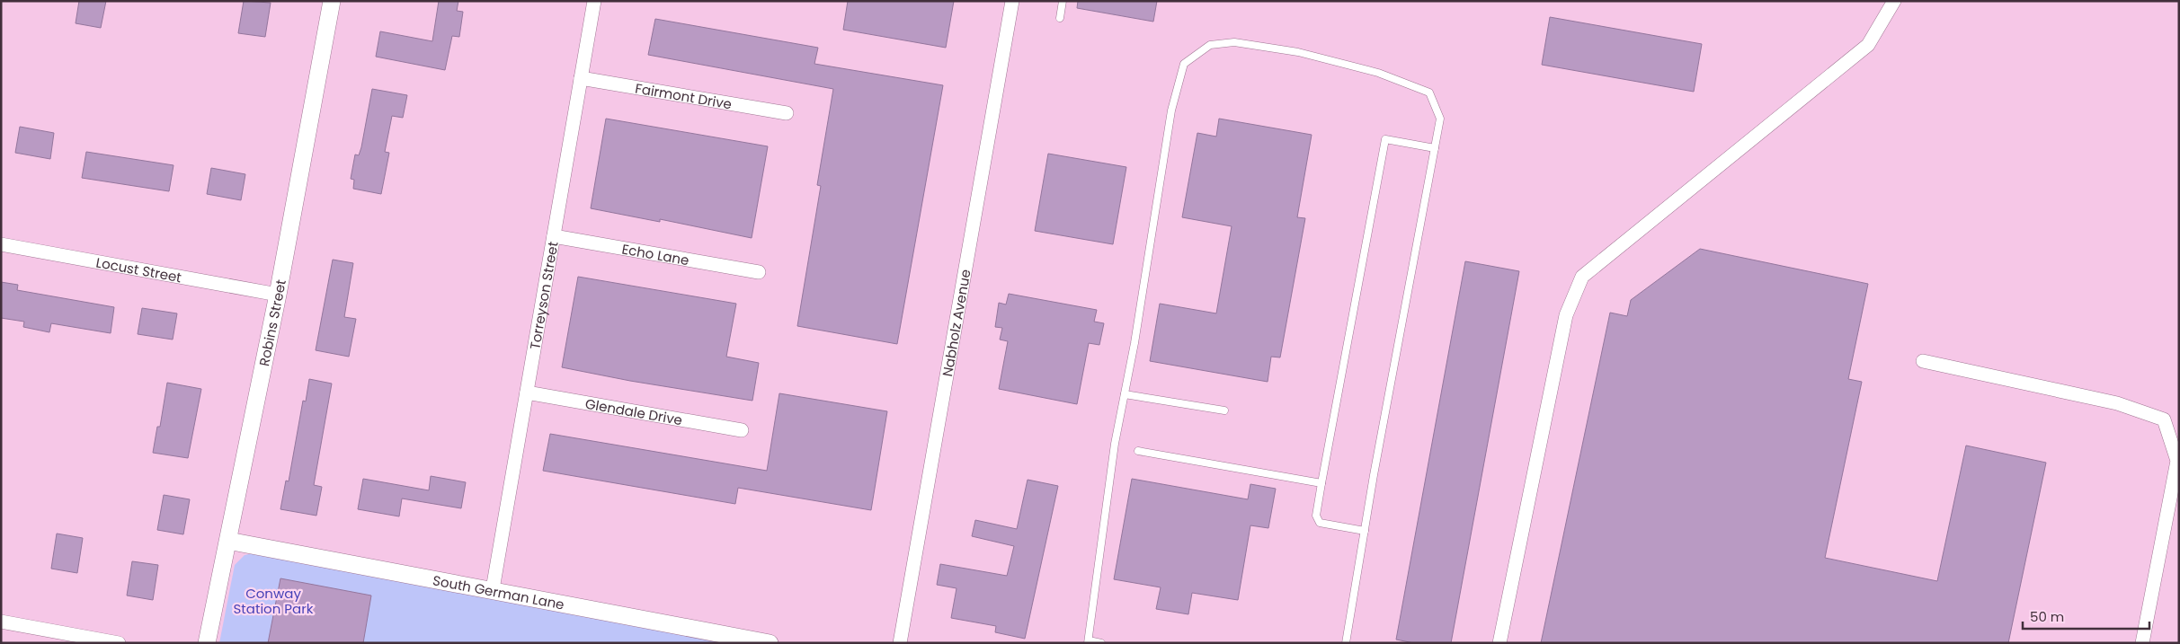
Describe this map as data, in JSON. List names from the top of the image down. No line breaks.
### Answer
{"streets":{"street":["Fairmont Drive","Echo Lane","Locust Street","Torreyson Street","Nabholz Avenue","Robins Street","Glendale Drive","South German Lane"]},"crossings":[["Fairmont Drive","Torreyson Street"],["Echo Lane","Torreyson Street"],["Locust Street","Robins Street"],["Torreyson Street","Glendale Drive"],["Torreyson Street","South German Lane"],["Robins Street","South German Lane"]],"parks":["Conway Station Park"],"scale_bar":"50 m"}
